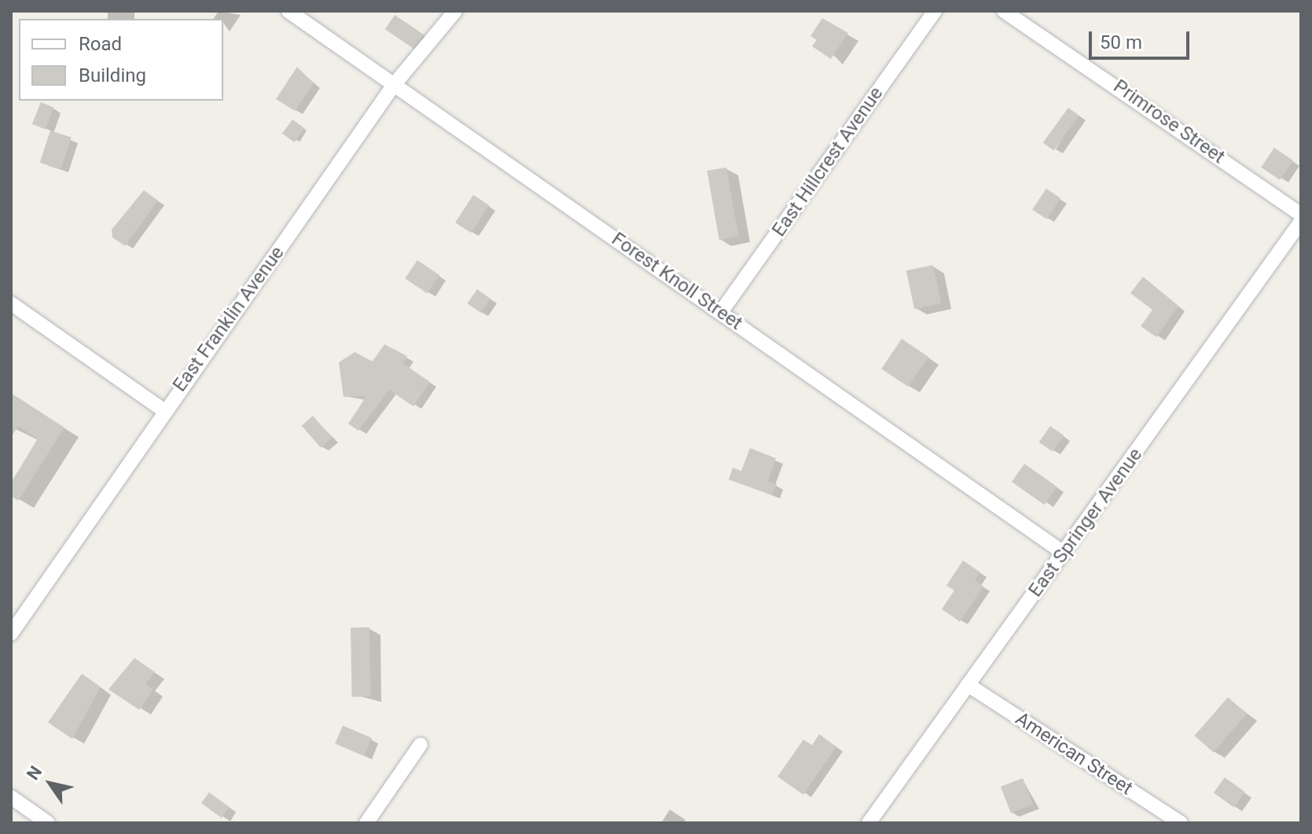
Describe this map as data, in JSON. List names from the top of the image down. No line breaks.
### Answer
{"streets":{"street":["Primrose Street","East Hillcrest Avenue","Forest Knoll Street","East Franklin Avenue","East Springer Avenue","American Street"]},"crossings":[["East Hillcrest Avenue","Forest Knoll Street"],["Forest Knoll Street","East Franklin Avenue"],["Forest Knoll Street","East Springer Avenue"],["East Springer Avenue","American Street"]],"legend":["Road","Building"],"scale_bar":"50 m","north":"top left"}
